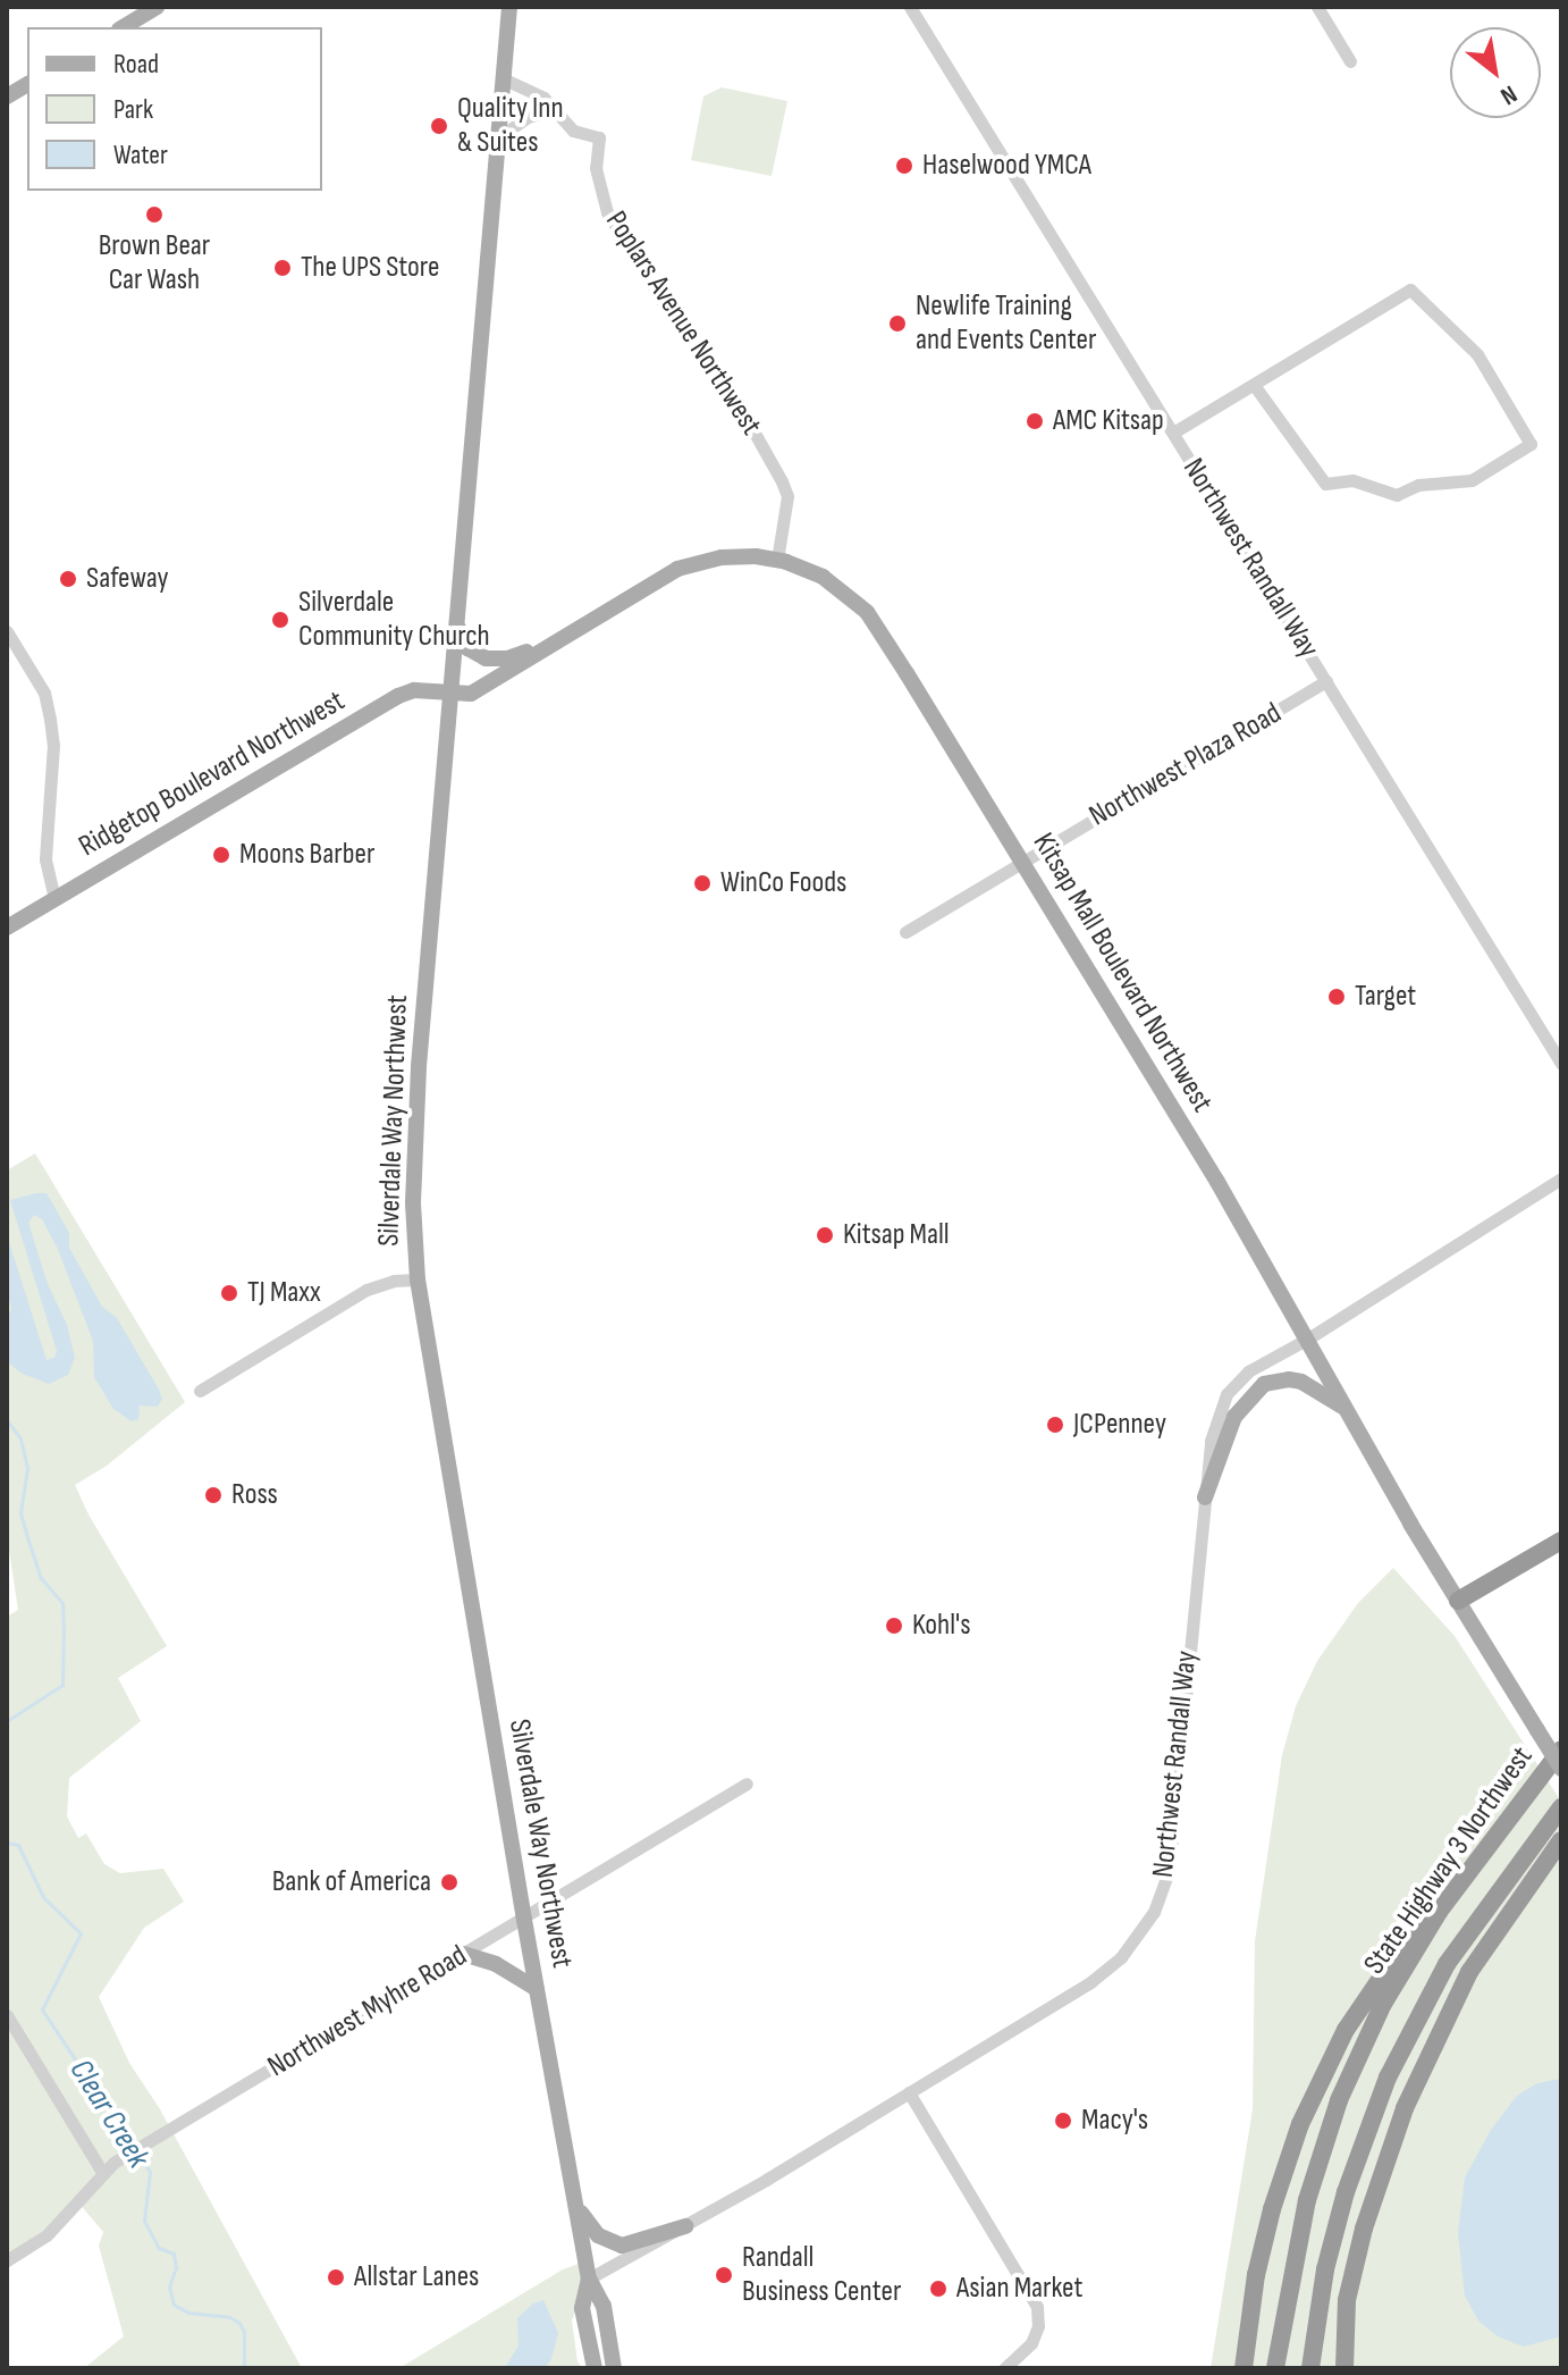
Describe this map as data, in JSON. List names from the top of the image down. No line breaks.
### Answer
{"streets":{"highway":["State Highway 3 Northwest"],"main road":["Ridgetop Boulevard Northwest","Kitsap Mall Boulevard Northwest","Silverdale Way Northwest"],"street":["Poplars Avenue Northwest","Northwest Randall Way","Northwest Plaza Road","Northwest Myhre Road"]},"crossings":[["Poplars Avenue Northwest","Kitsap Mall Boulevard Northwest"],["Poplars Avenue Northwest","Silverdale Way Northwest"],["Northwest Randall Way","Northwest Plaza Road"],["Northwest Randall Way","Kitsap Mall Boulevard Northwest"],["Northwest Randall Way","Silverdale Way Northwest"],["Northwest Plaza Road","Kitsap Mall Boulevard Northwest"],["Ridgetop Boulevard Northwest","Kitsap Mall Boulevard Northwest"],["Ridgetop Boulevard Northwest","Silverdale Way Northwest"],["Kitsap Mall Boulevard Northwest","Silverdale Way Northwest"],["Silverdale Way Northwest","Northwest Myhre Road"]],"water":["Clear Creek"],"places":["Quality Inn & Suites","Haselwood YMCA","Brown Bear Car Wash","The UPS Store","Newlife Training and Events Center","AMC Kitsap","Safeway","Silverdale Community Church","Moons Barber","WinCo Foods","Target","Kitsap Mall","TJ Maxx","JCPenney","Ross","Kohl's","Bank of America","Macy's","Randall Business Center","Allstar Lanes","Asian Market"],"legend":["Road","Park","Water"],"north":"bottom right"}
